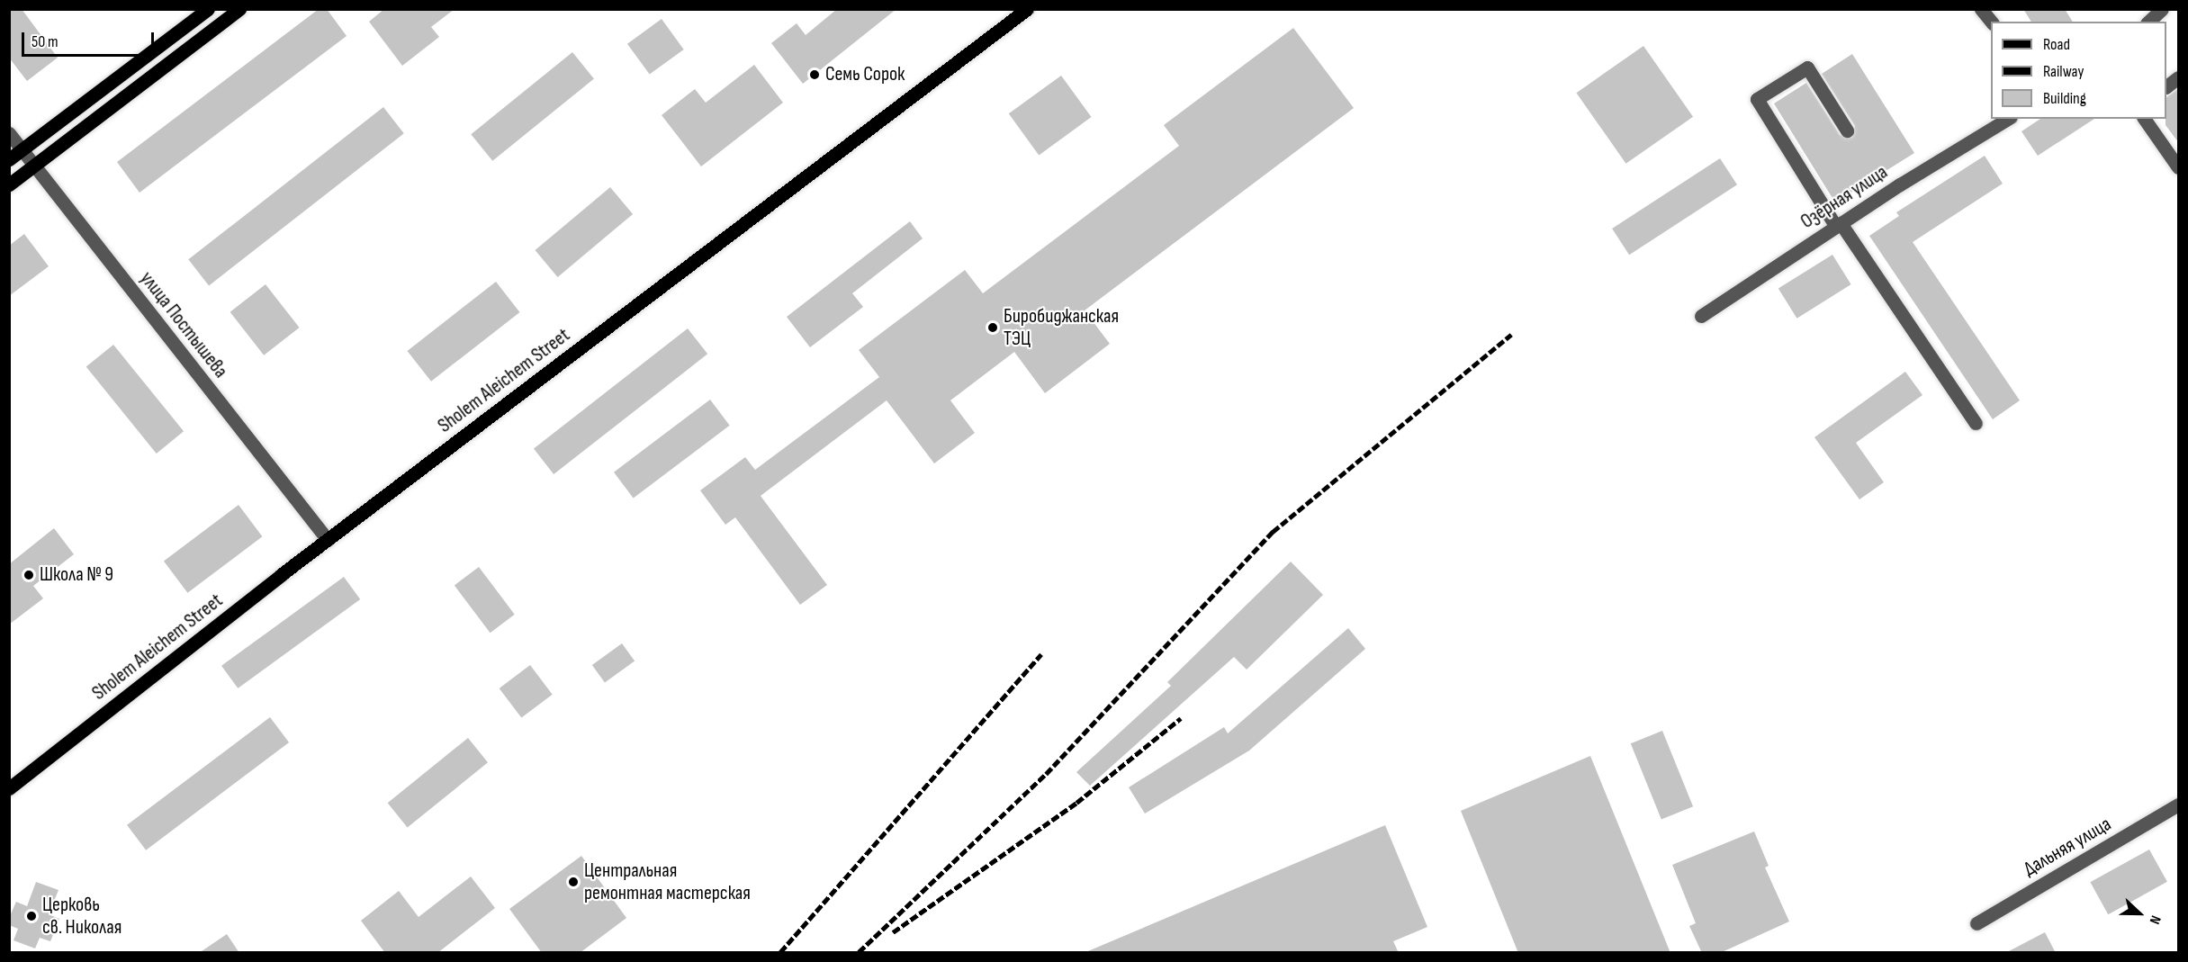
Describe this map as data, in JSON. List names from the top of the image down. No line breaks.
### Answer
{"streets":{"main road":["Sholem Aleichem Street"],"street":["Озёрная улица","улица Постышева","Дальняя улица"]},"crossings":[["улица Постышева","Sholem Aleichem Street"]],"places":["Семь Сорок","Биробиджанская ТЭЦ","Школа № 9","Центральная ремонтная мастерская","Церковь св. Николая"],"legend":["Road","Railway","Building"],"scale_bar":"50 m","north":"right"}
